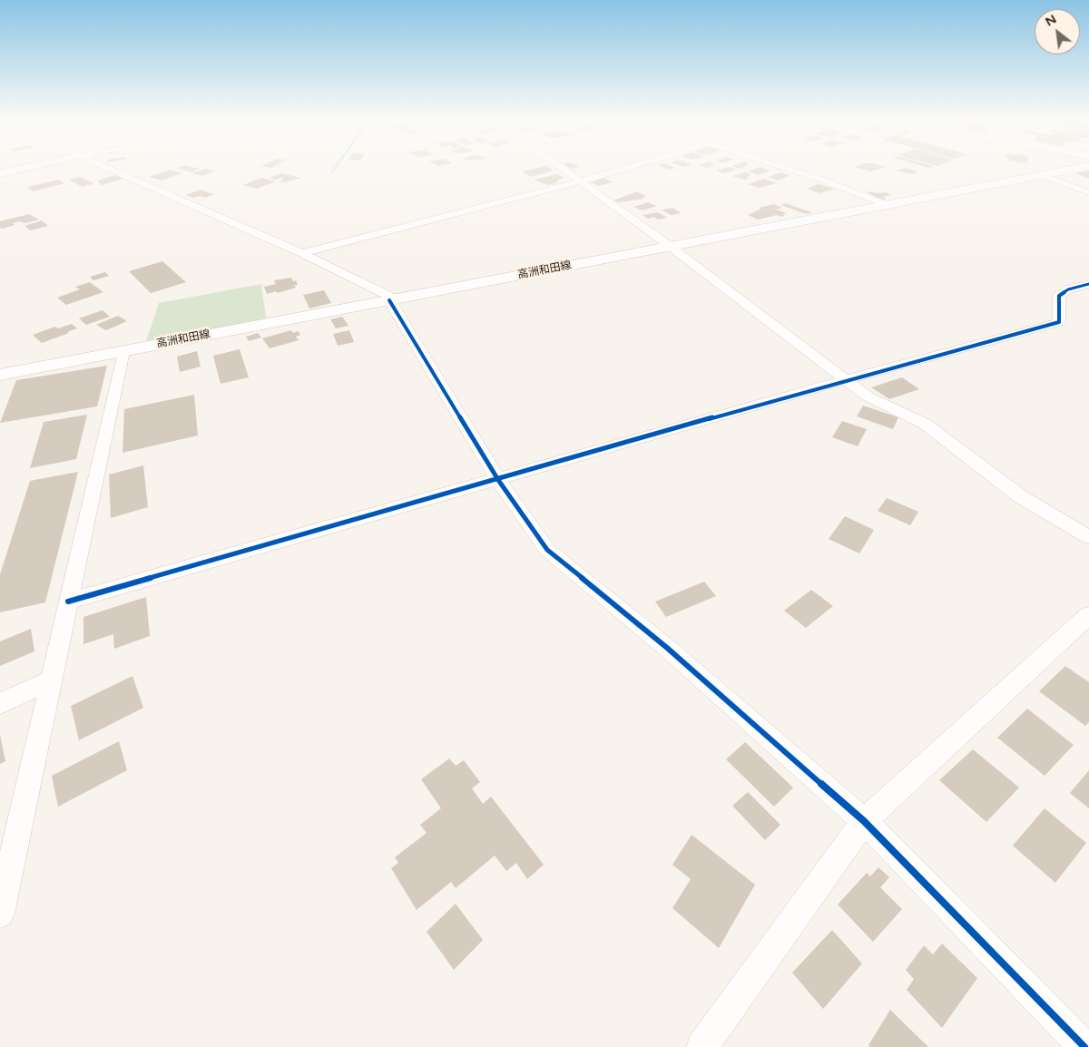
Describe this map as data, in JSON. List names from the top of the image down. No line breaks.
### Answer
{"streets":{"main road":["高洲和田線"]},"north":"top left"}
